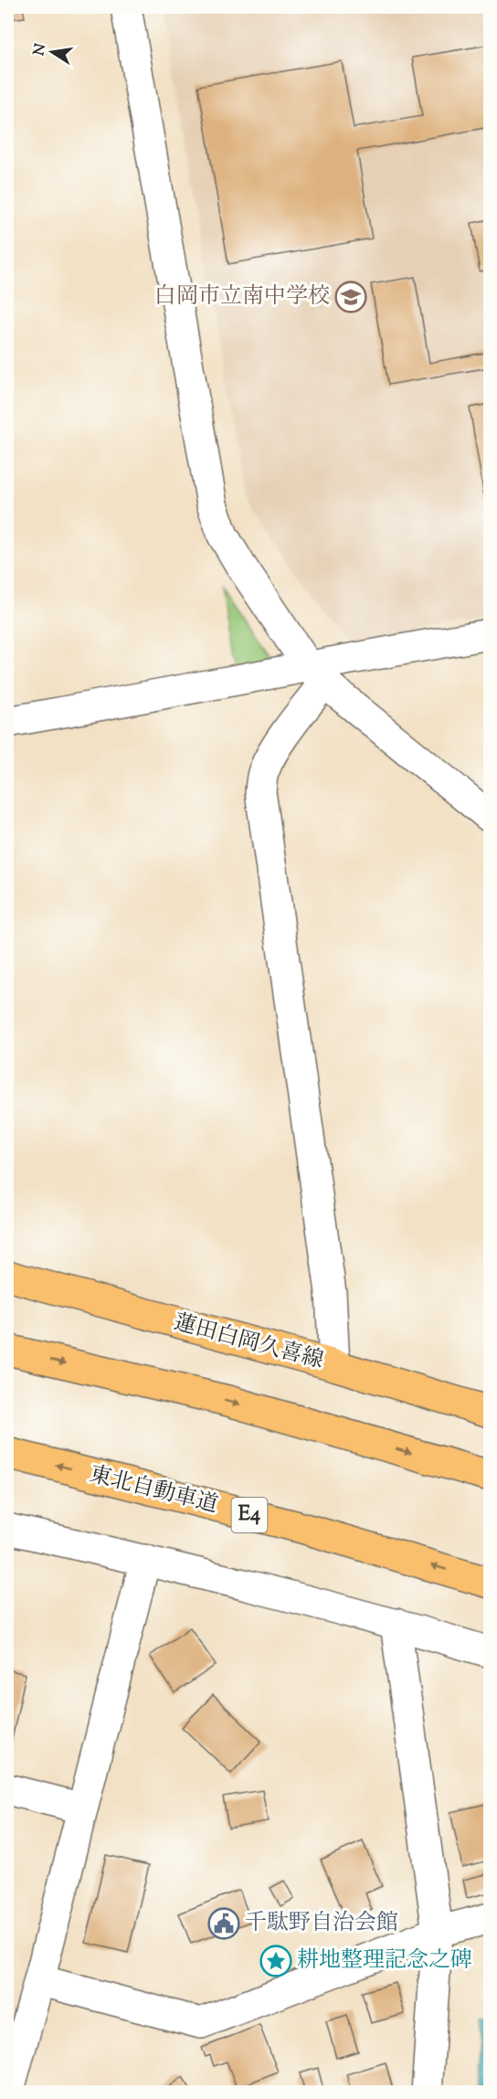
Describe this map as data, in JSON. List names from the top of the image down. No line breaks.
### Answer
{"streets":{"main road":["蓮田白岡久喜線","東北自動車道","E4"]},"places":{"school or university":["白岡市立南中学校"],"public building":["千駄野自治会館"],"place":["耕地整理記念之碑"]},"north":"left"}
